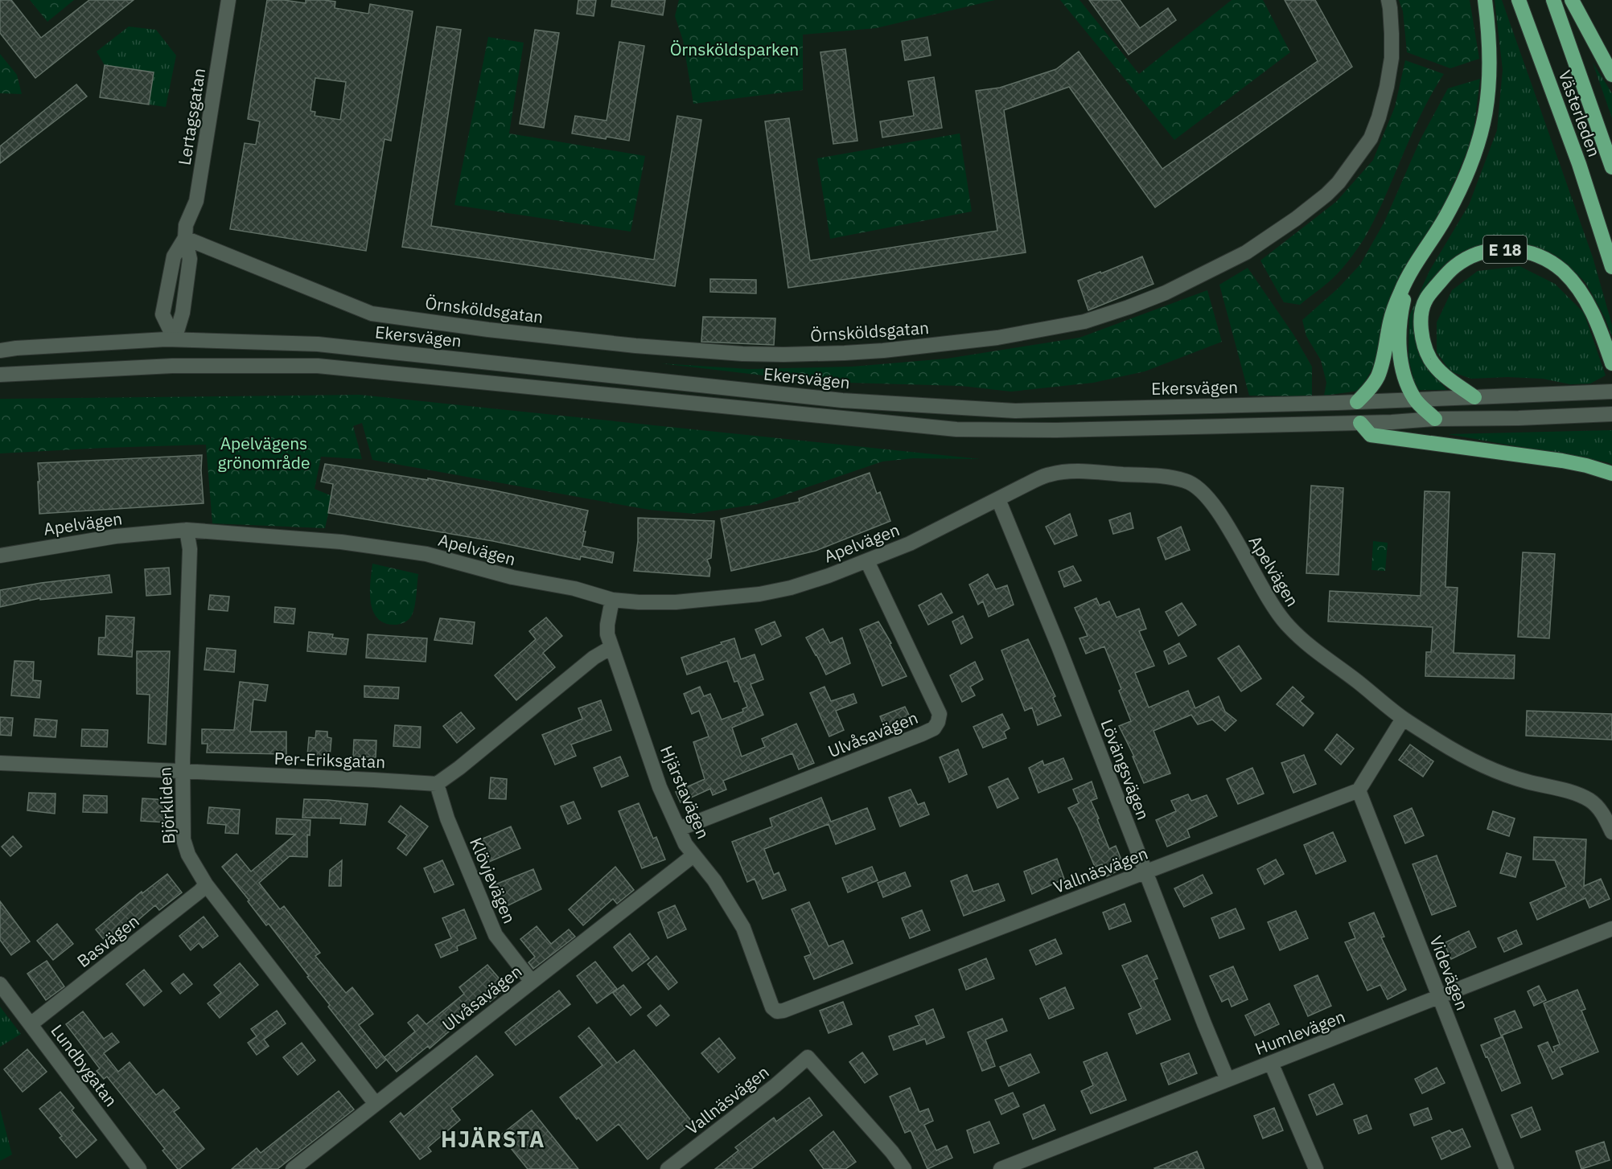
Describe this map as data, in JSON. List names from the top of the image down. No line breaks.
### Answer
{"streets":{"highway":["Västerleden","E 18"],"street":["Lertagsgatan","Örnsköldsgatan","Ekersvägen","Apelvägen","Ulvåsavägen","Per-Eriksgatan","Lövängsvägen","Hjärstavägen","Björkliden","Vallnäsvägen","Klövjevägen","Basvägen","Videvägen","Humlevägen","Lundbygatan"]},"crossings":[["Lertagsgatan","Örnsköldsgatan"],["Lertagsgatan","Ekersvägen"],["E 18","Ekersvägen"],["Apelvägen","Ulvåsavägen"],["Apelvägen","Lövängsvägen"],["Apelvägen","Hjärstavägen"],["Apelvägen","Björkliden"],["Ulvåsavägen","Hjärstavägen"],["Ulvåsavägen","Björkliden"],["Ulvåsavägen","Klövjevägen"],["Per-Eriksgatan","Björkliden"],["Per-Eriksgatan","Klövjevägen"],["Lövängsvägen","Vallnäsvägen"],["Lövängsvägen","Humlevägen"],["Hjärstavägen","Vallnäsvägen"],["Björkliden","Basvägen"],["Vallnäsvägen","Videvägen"],["Basvägen","Lundbygatan"],["Videvägen","Humlevägen"]],"districts":["HJÄRSTA"],"parks":["Örnsköldsparken","Apelvägens grönområde"]}
